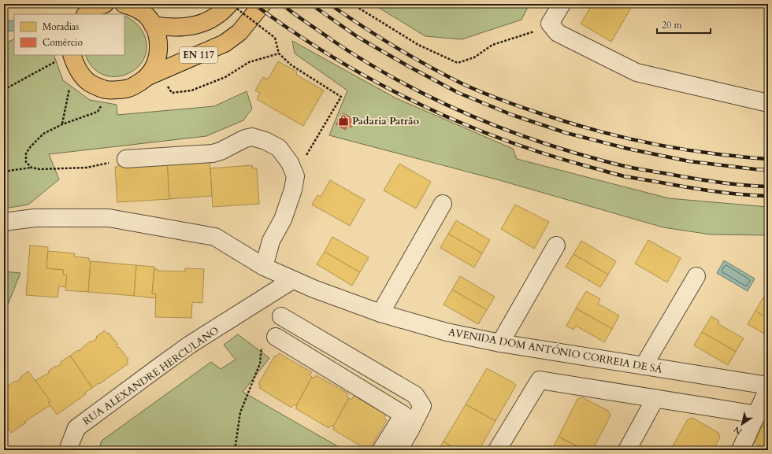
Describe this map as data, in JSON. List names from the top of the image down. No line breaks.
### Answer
{"streets":{"main road":["EN 117"],"street":["AVENIDA DOM ANTÓNIO CORREIA DE SÁ","RUA ALEXANDRE HERCULANO"]},"crossings":[["AVENIDA DOM ANTÓNIO CORREIA DE SÁ","RUA ALEXANDRE HERCULANO"]],"places":{"shop":["Padaria Patrão"]},"legend":["Moradias","Comércio"],"scale_bar":"20 m","north":"bottom left"}
